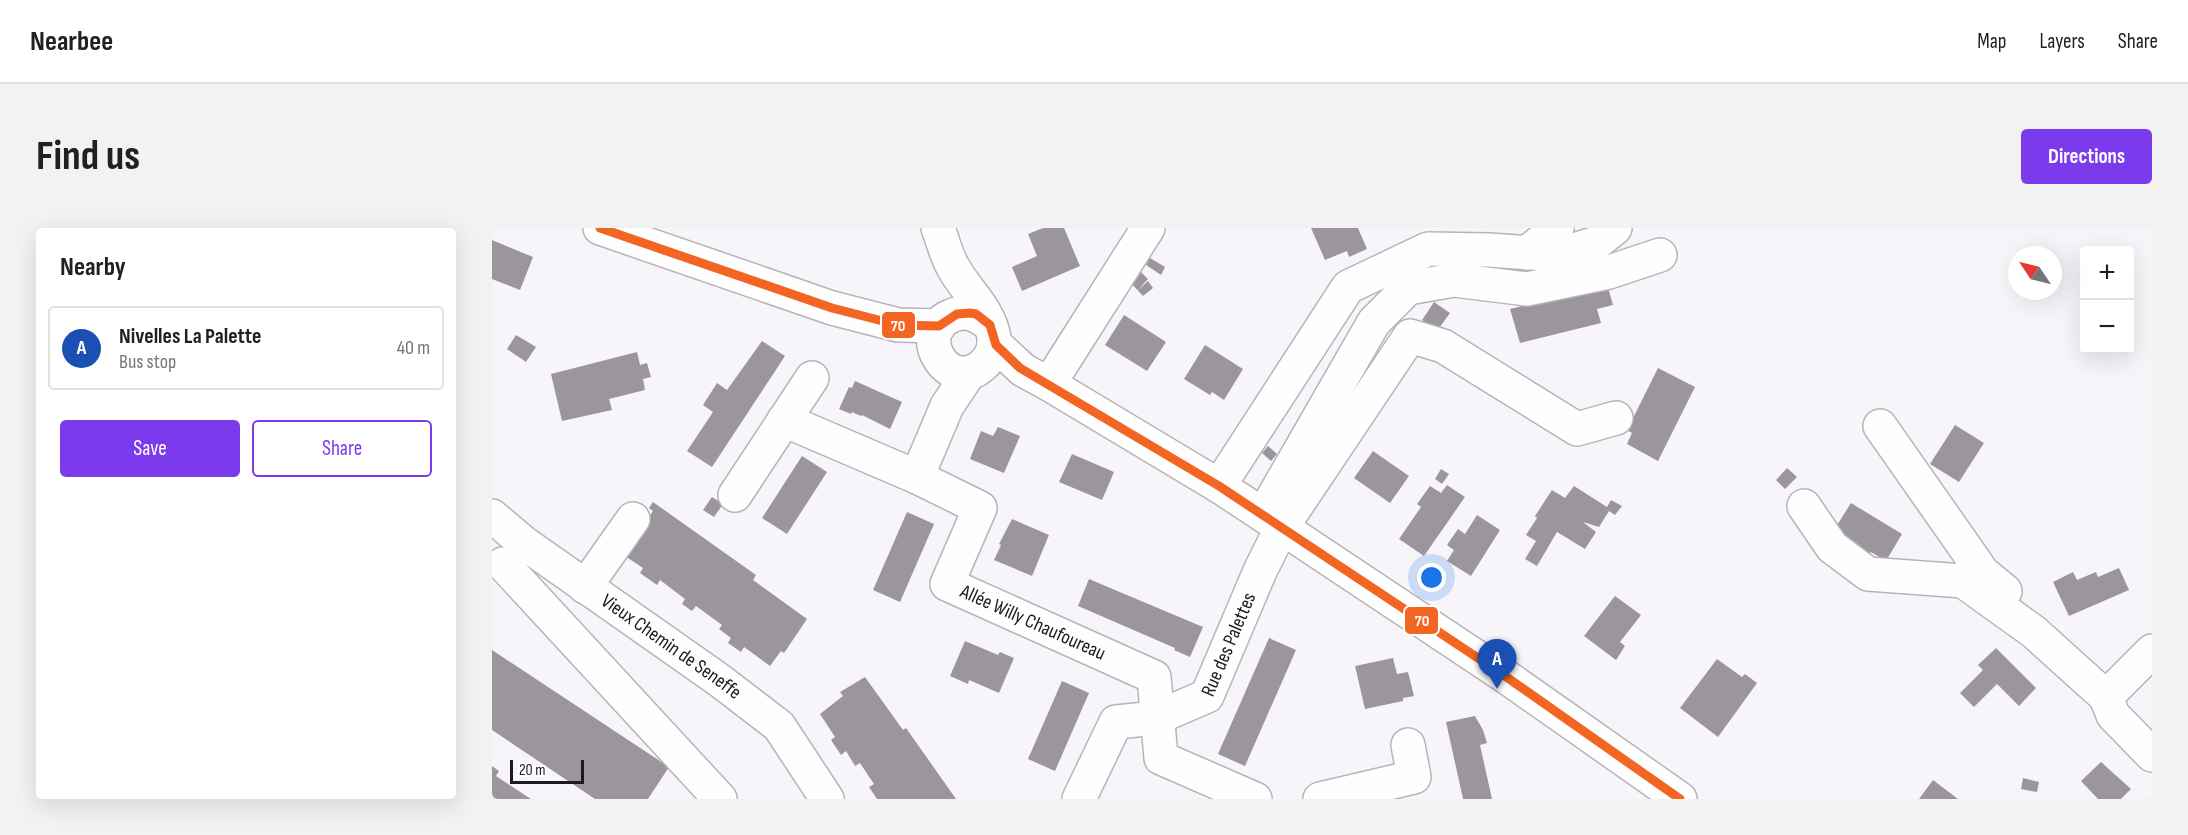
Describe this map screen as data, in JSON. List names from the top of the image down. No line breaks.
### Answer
{"streets":{"street":["Allée Willy Chaufoureau","Rue des Palettes","Vieux Chemin de Seneffe"]},"crossings":[["Allée Willy Chaufoureau","Rue des Palettes"]],"lines":["transit line 70"],"scale_bar":"20 m","north":"top left","page":{"header":"Nearbee","nav":["Map","Layers","Share"],"buttons":["Directions",["Save","Share"]],"title":"Find us","heading":"Nearby","map_buttons":["+","−"],"list":[{"mark":"A","name":"Nivelles La Palette","note":"Bus stop","value":"40 m"}],"pins":"A","scale":"20 m"}}
